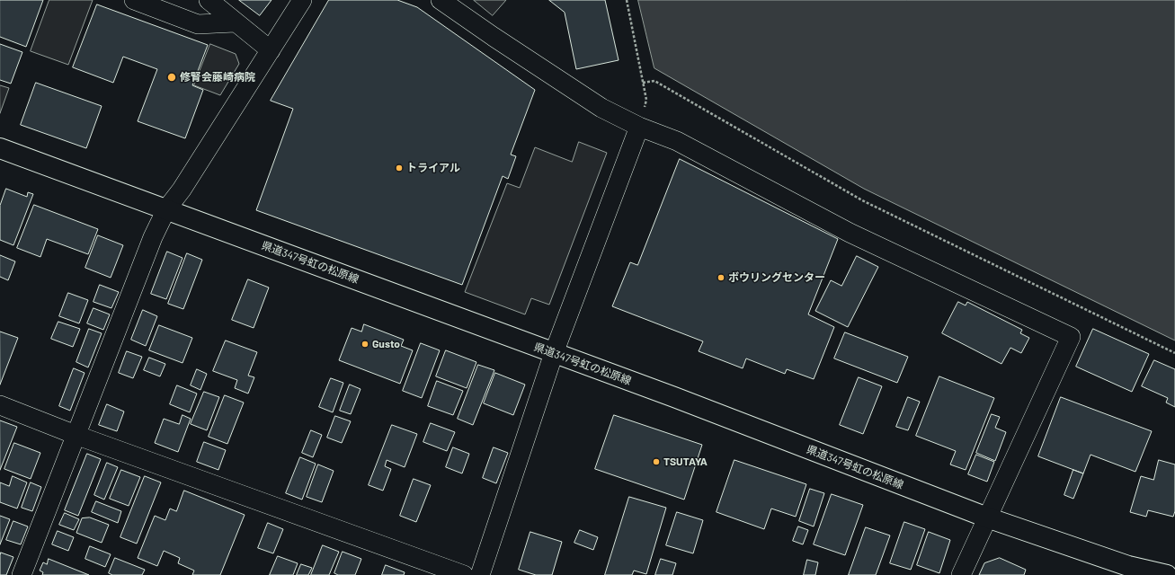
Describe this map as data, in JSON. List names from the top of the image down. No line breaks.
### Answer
{"streets":{"main road":["県道347号虹の松原線"]},"places":["修腎会藤崎病院","トライアル","ボウリングセンター","Gusto","TSUTAYA"]}
